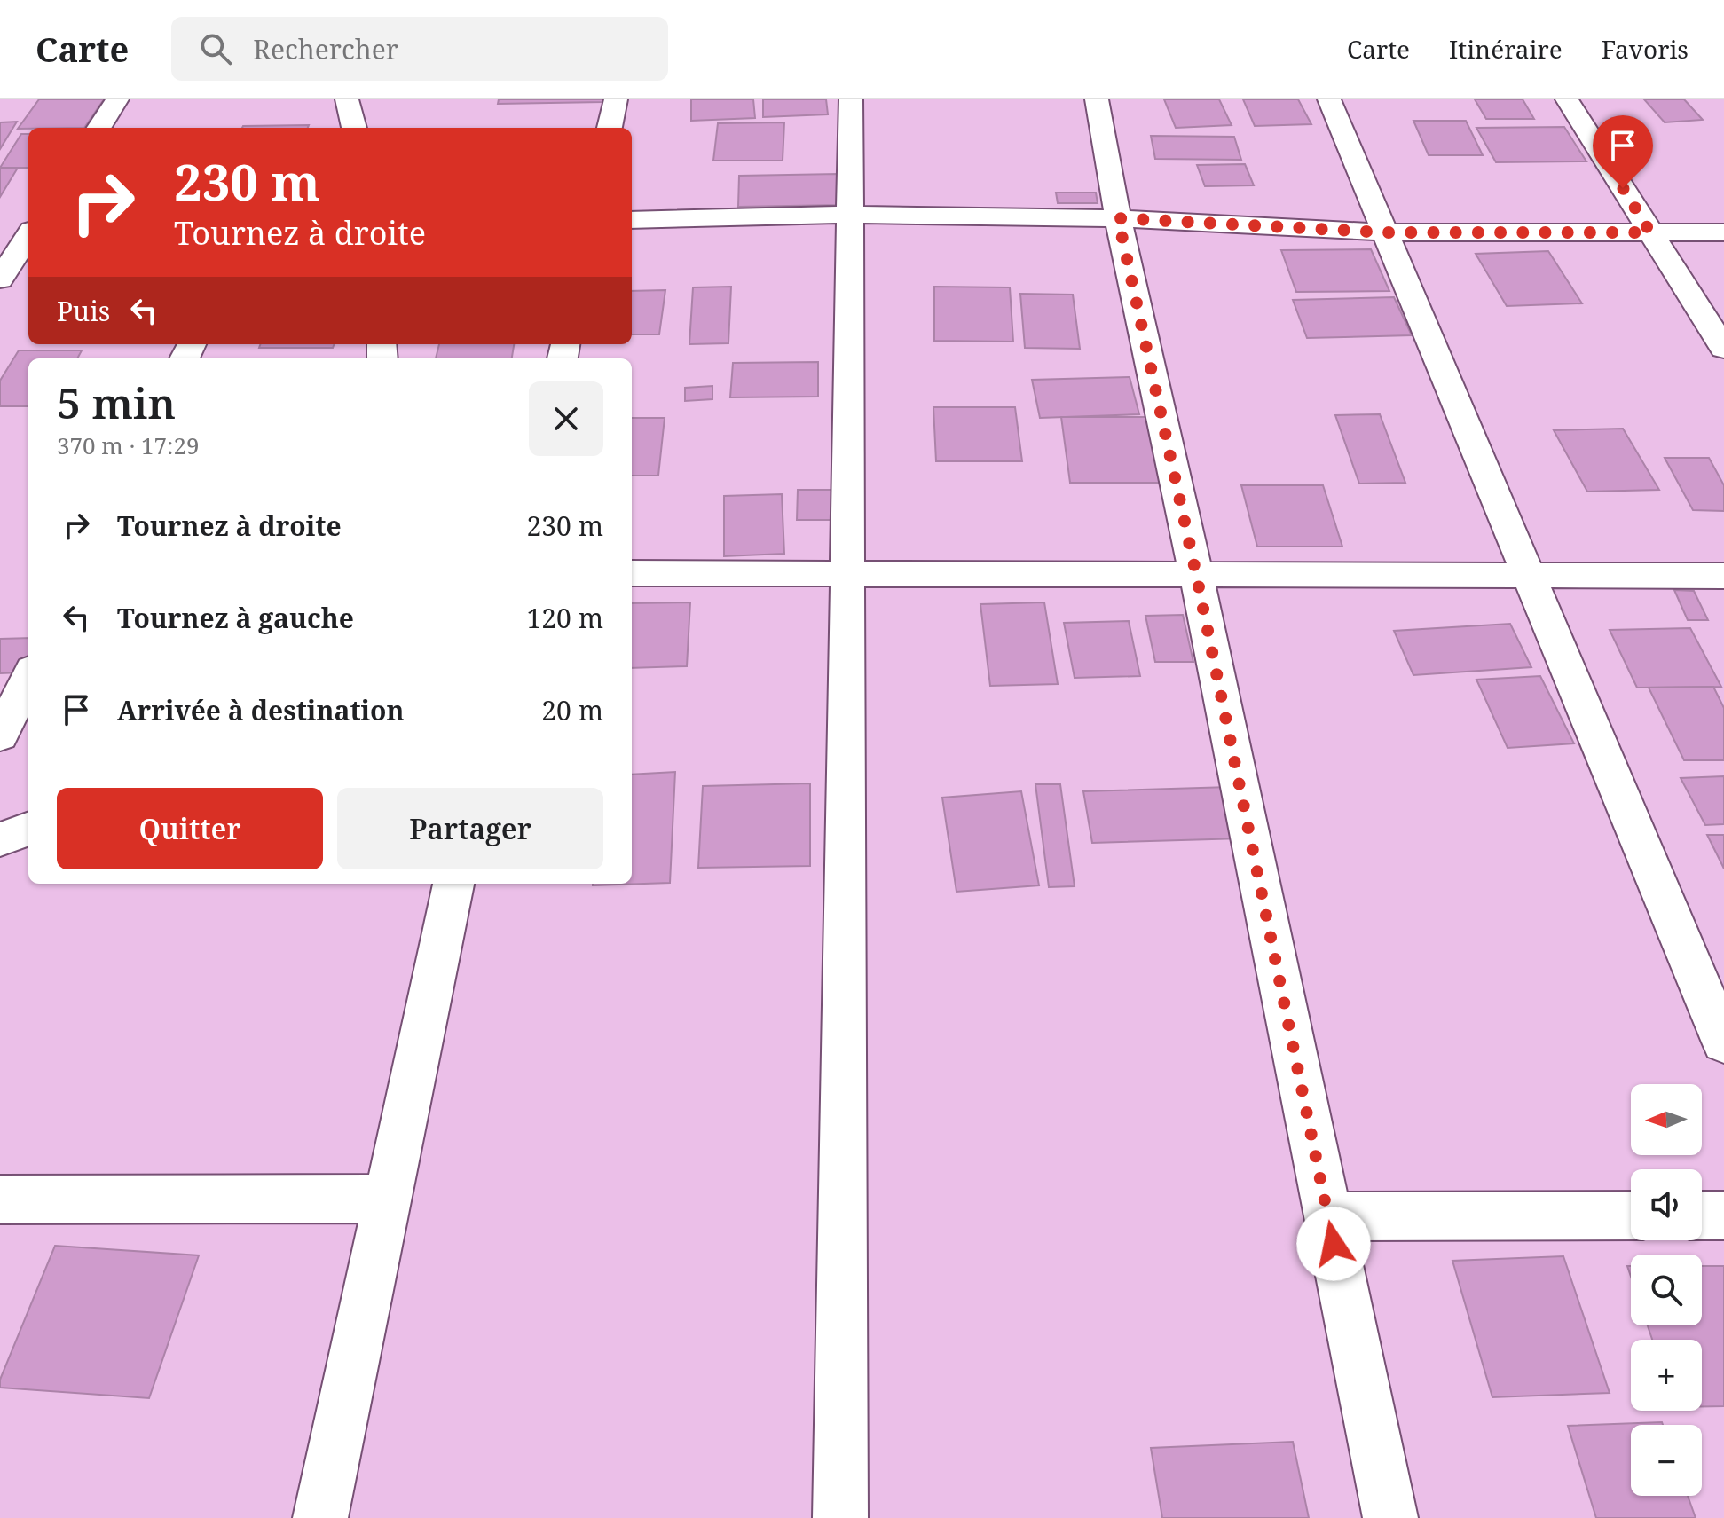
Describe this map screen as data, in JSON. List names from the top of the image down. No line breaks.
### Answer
{"north":"left","page":{"header":"Carte","search":"Rechercher","nav":["Carte","Itinéraire","Favoris"],"turn":["230 m","Tournez à droite"],"then":"Puis","heading":["5 min","370 m · 17:29"],"list":[{"name":"Tournez à droite","value":"230 m"},{"name":"Tournez à gauche","value":"120 m"},{"name":"Arrivée à destination","value":"20 m"}],"buttons":["Quitter","Partager"],"map_buttons":["+","−"]}}
